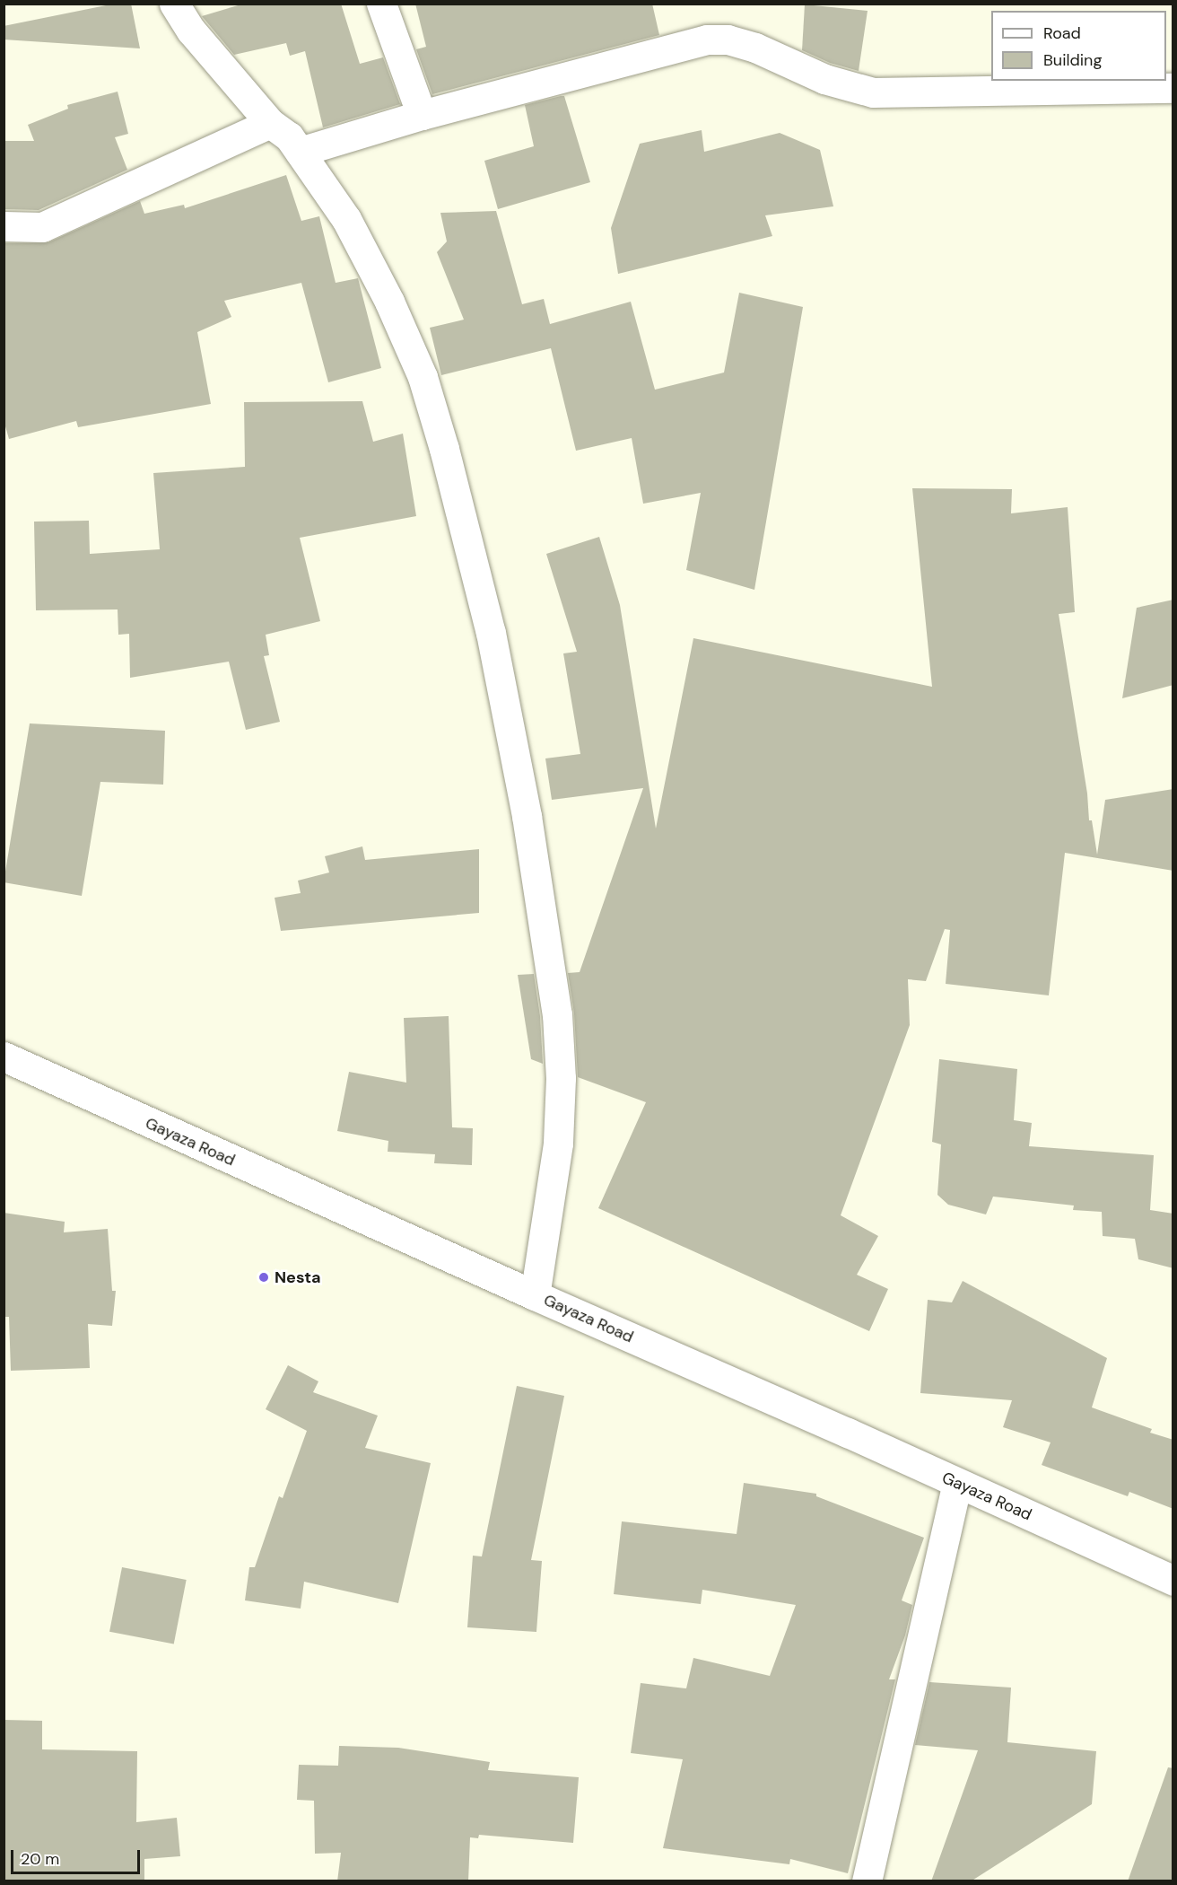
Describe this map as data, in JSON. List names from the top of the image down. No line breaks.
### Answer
{"streets":{"street":["Gayaza Road"]},"places":["Nesta"],"legend":["Road","Building"],"scale_bar":"20 m"}
